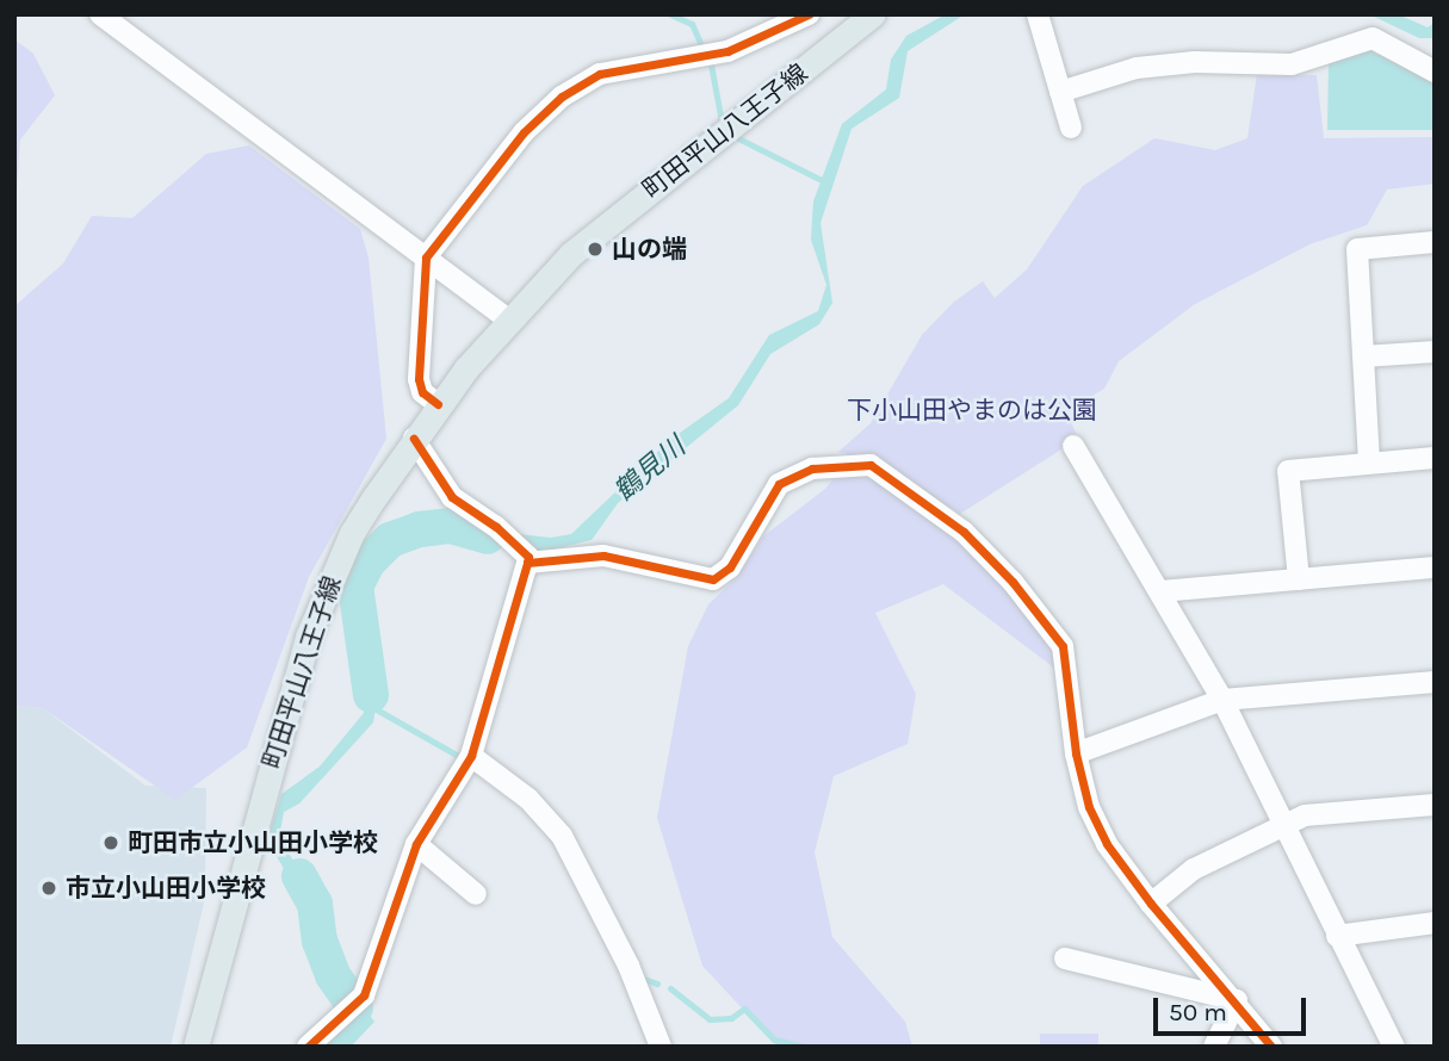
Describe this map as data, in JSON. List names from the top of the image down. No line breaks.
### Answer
{"streets":{"main road":["町田平山八王子線"]},"water":["鶴見川"],"parks":["下小山田やまのは公園"],"places":["山の端","町田市立小山田小学校","市立小山田小学校"],"scale_bar":"50 m"}
